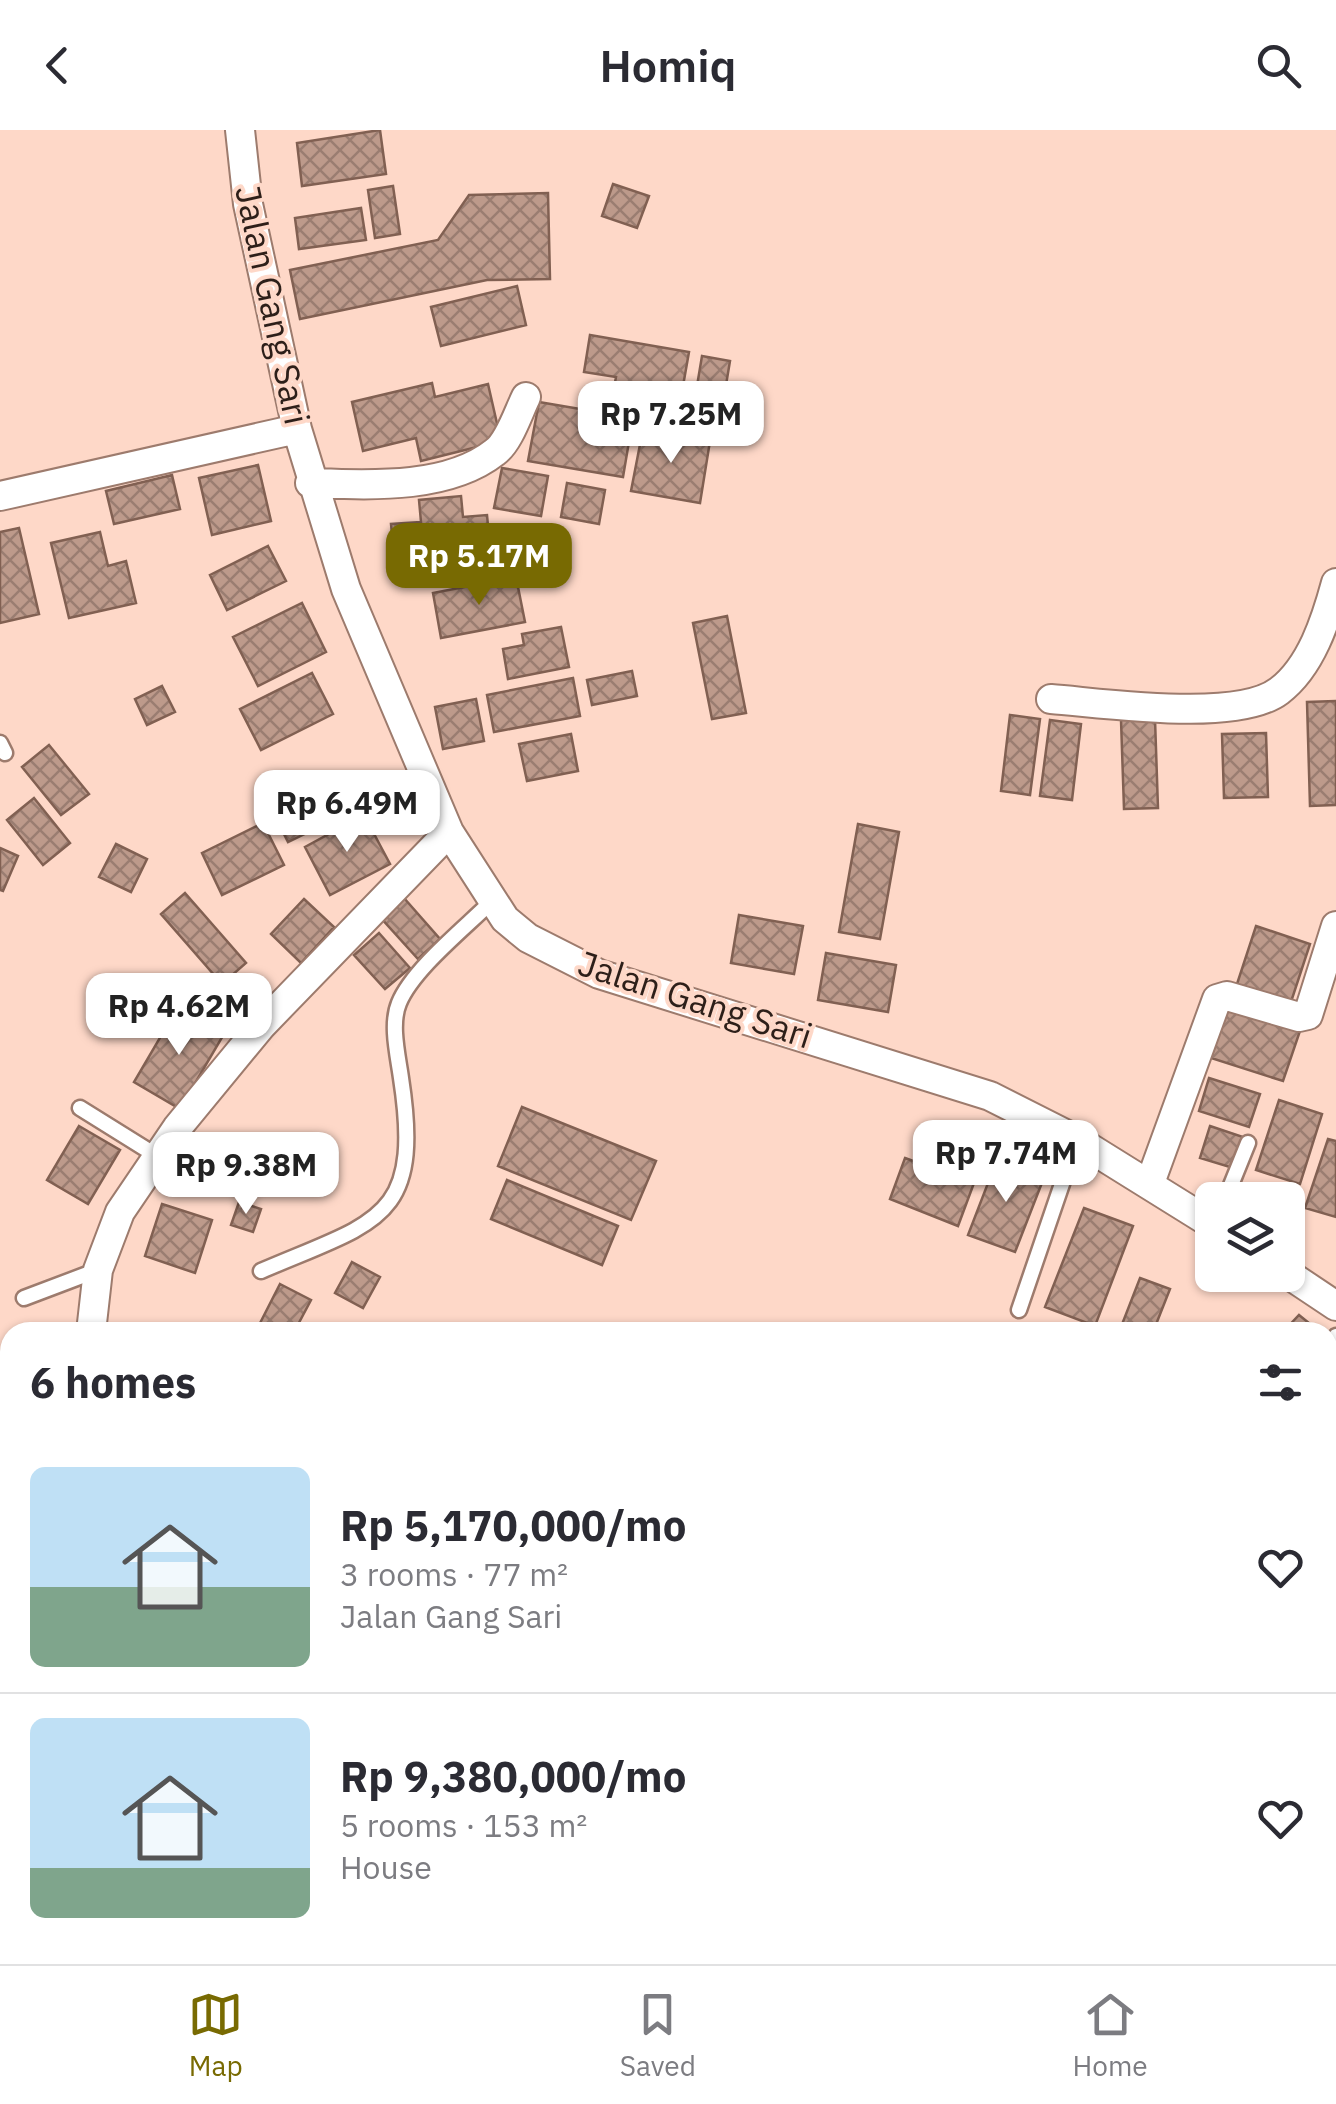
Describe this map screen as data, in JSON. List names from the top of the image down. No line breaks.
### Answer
{"streets":{"street":["Jalan Gang Sari"]},"page":{"header":"Homiq","price":["Rp 7.25M","Rp 5.17M","Rp 6.49M","Rp 4.62M","Rp 7.74M","Rp 9.38M"],"heading":"6 homes","list":[{"name":"Rp 5,170,000/mo","note":"3 rooms · 77 m² · Jalan Gang Sari"},{"name":"Rp 9,380,000/mo","note":"5 rooms · 153 m² · House"}],"tabs":["Map","Saved","Home"]}}
